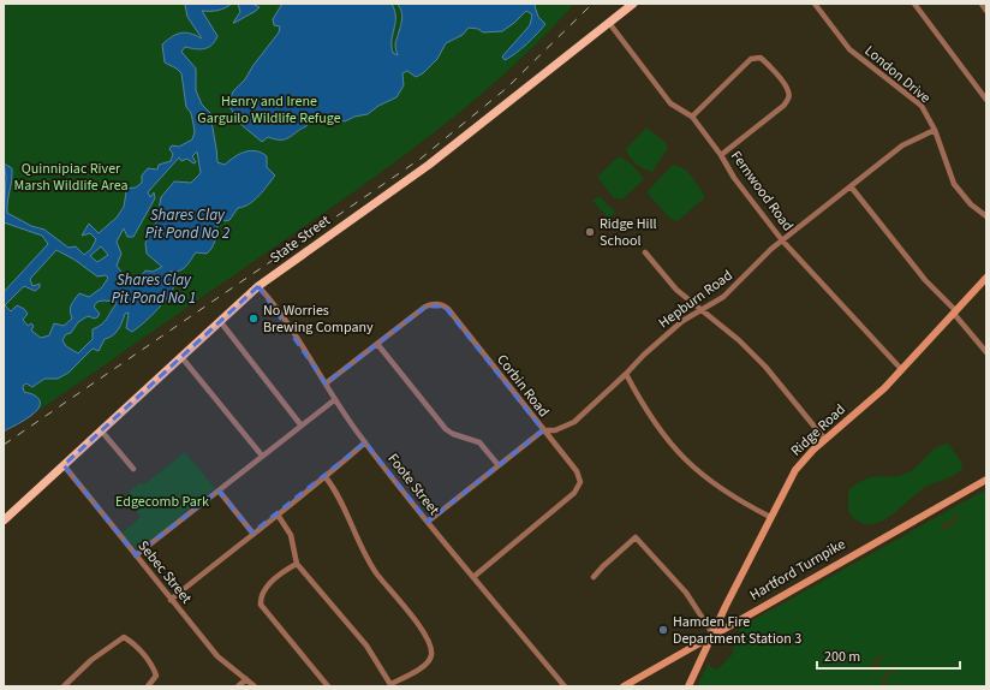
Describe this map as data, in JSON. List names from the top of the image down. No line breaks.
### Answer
{"streets":{"main road":["State Street","Ridge Road","Hartford Turnpike"],"street":["London Drive","Fernwood Road","Hepburn Road","Corbin Road","Foote Street","Sebec Street"]},"crossings":[["London Drive","Hepburn Road"],["Fernwood Road","State Street"],["Fernwood Road","Hepburn Road"],["Fernwood Road","Ridge Road"],["State Street","Foote Street"],["State Street","Sebec Street"],["Hepburn Road","Corbin Road"],["Hepburn Road","Foote Street"],["Corbin Road","Foote Street"],["Ridge Road","Hartford Turnpike"]],"water":["Shares Clay Pit Pond No 2","Shares Clay Pit Pond No 1"],"parks":["Henry and Irene Garguilo Wildlife Refuge","Quinnipiac River Marsh Wildlife Area","Edgecomb Park"],"places":["Ridge Hill School","No Worries Brewing Company","Hamden Fire Department Station 3"],"scale_bar":"200 m"}
